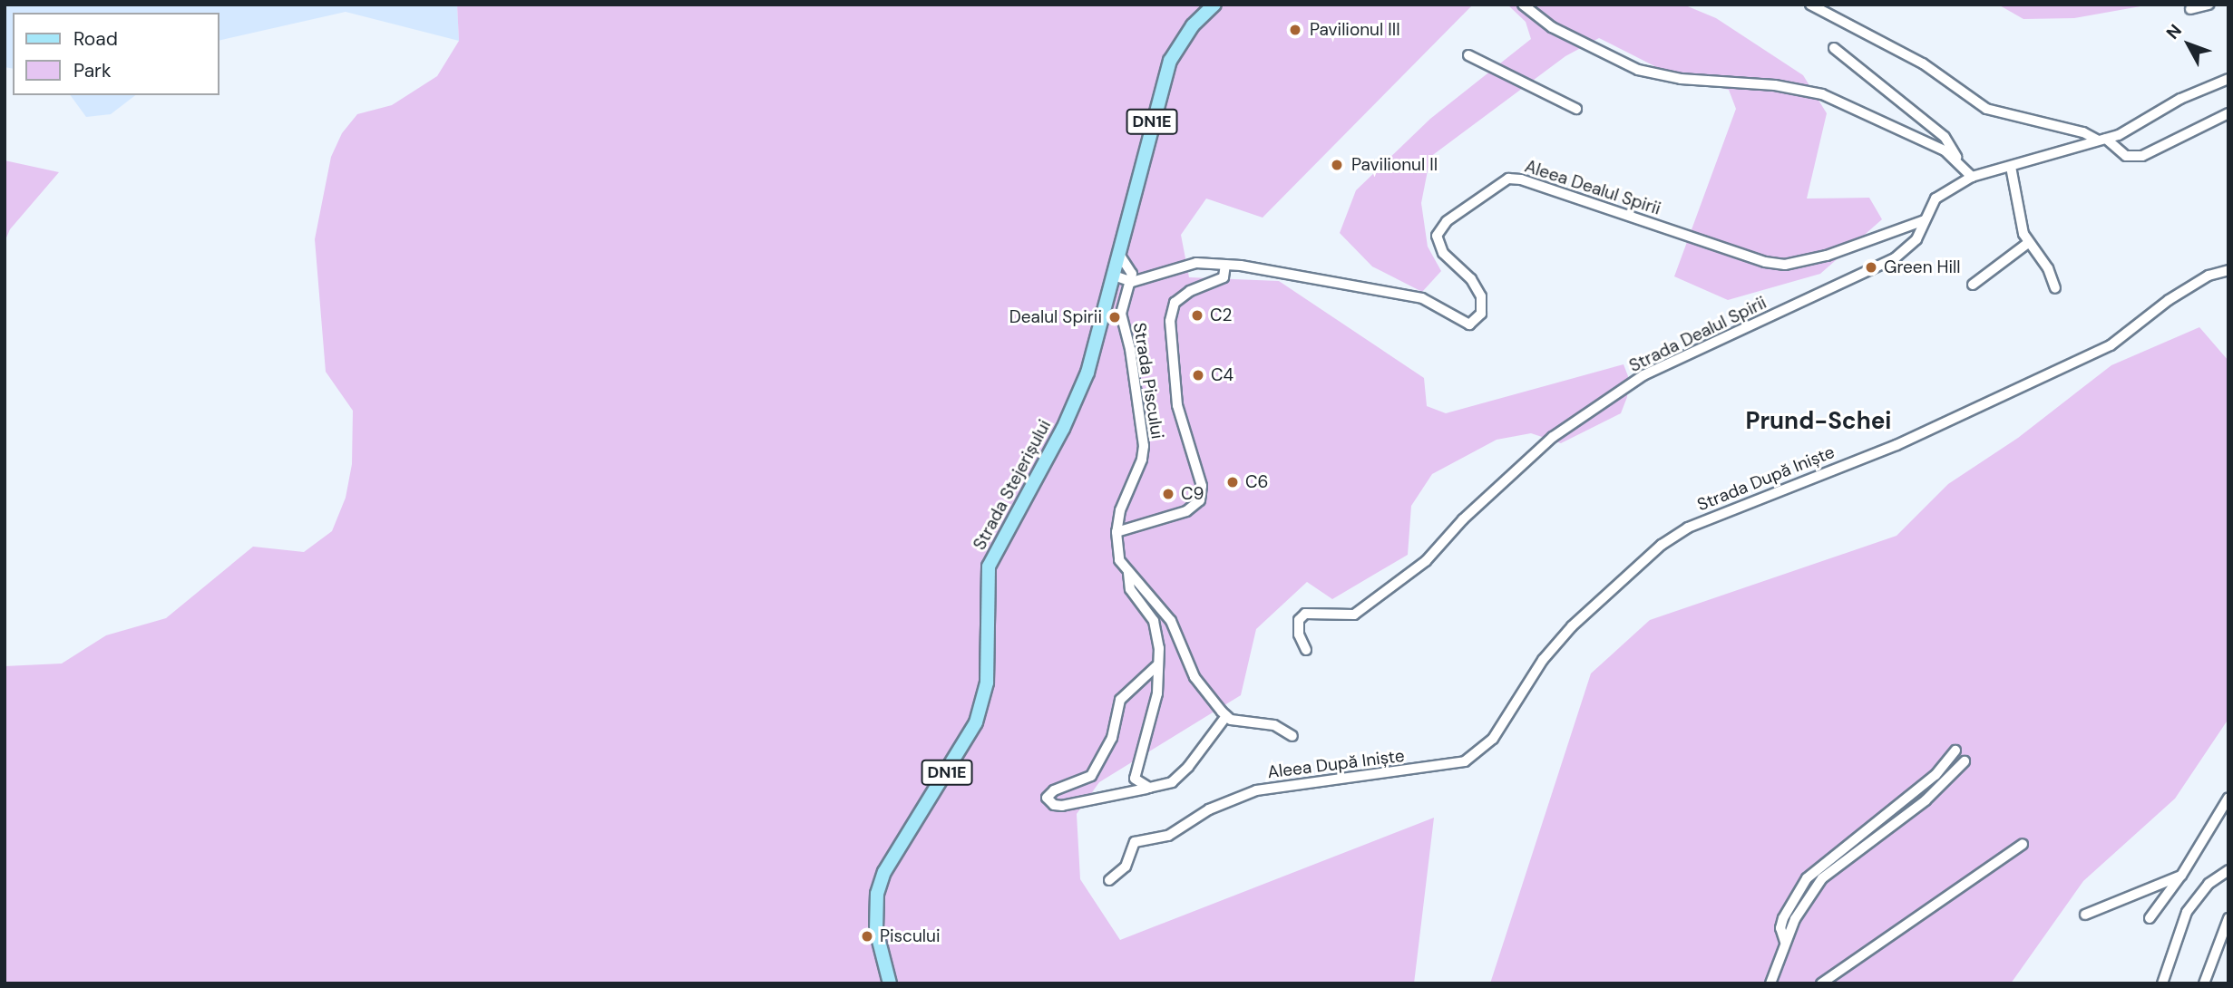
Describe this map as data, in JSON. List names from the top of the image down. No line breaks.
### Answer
{"streets":{"main road":["DN1E","Strada Stejerișului"],"street":["Aleea Dealul Spirii","Strada Dealul Spirii","Strada Piscului","Strada După Iniște","Aleea După Iniște"]},"crossings":[["Aleea Dealul Spirii","Strada Dealul Spirii"],["Aleea Dealul Spirii","Strada Piscului"],["Strada După Iniște","Aleea După Iniște"]],"districts":["Prund-Schei"],"places":["Pavilionul III","Pavilionul II","Green Hill","C2","Dealul Spirii","C4","C6","C9","Piscului"],"legend":["Road","Park"],"north":"top left"}
